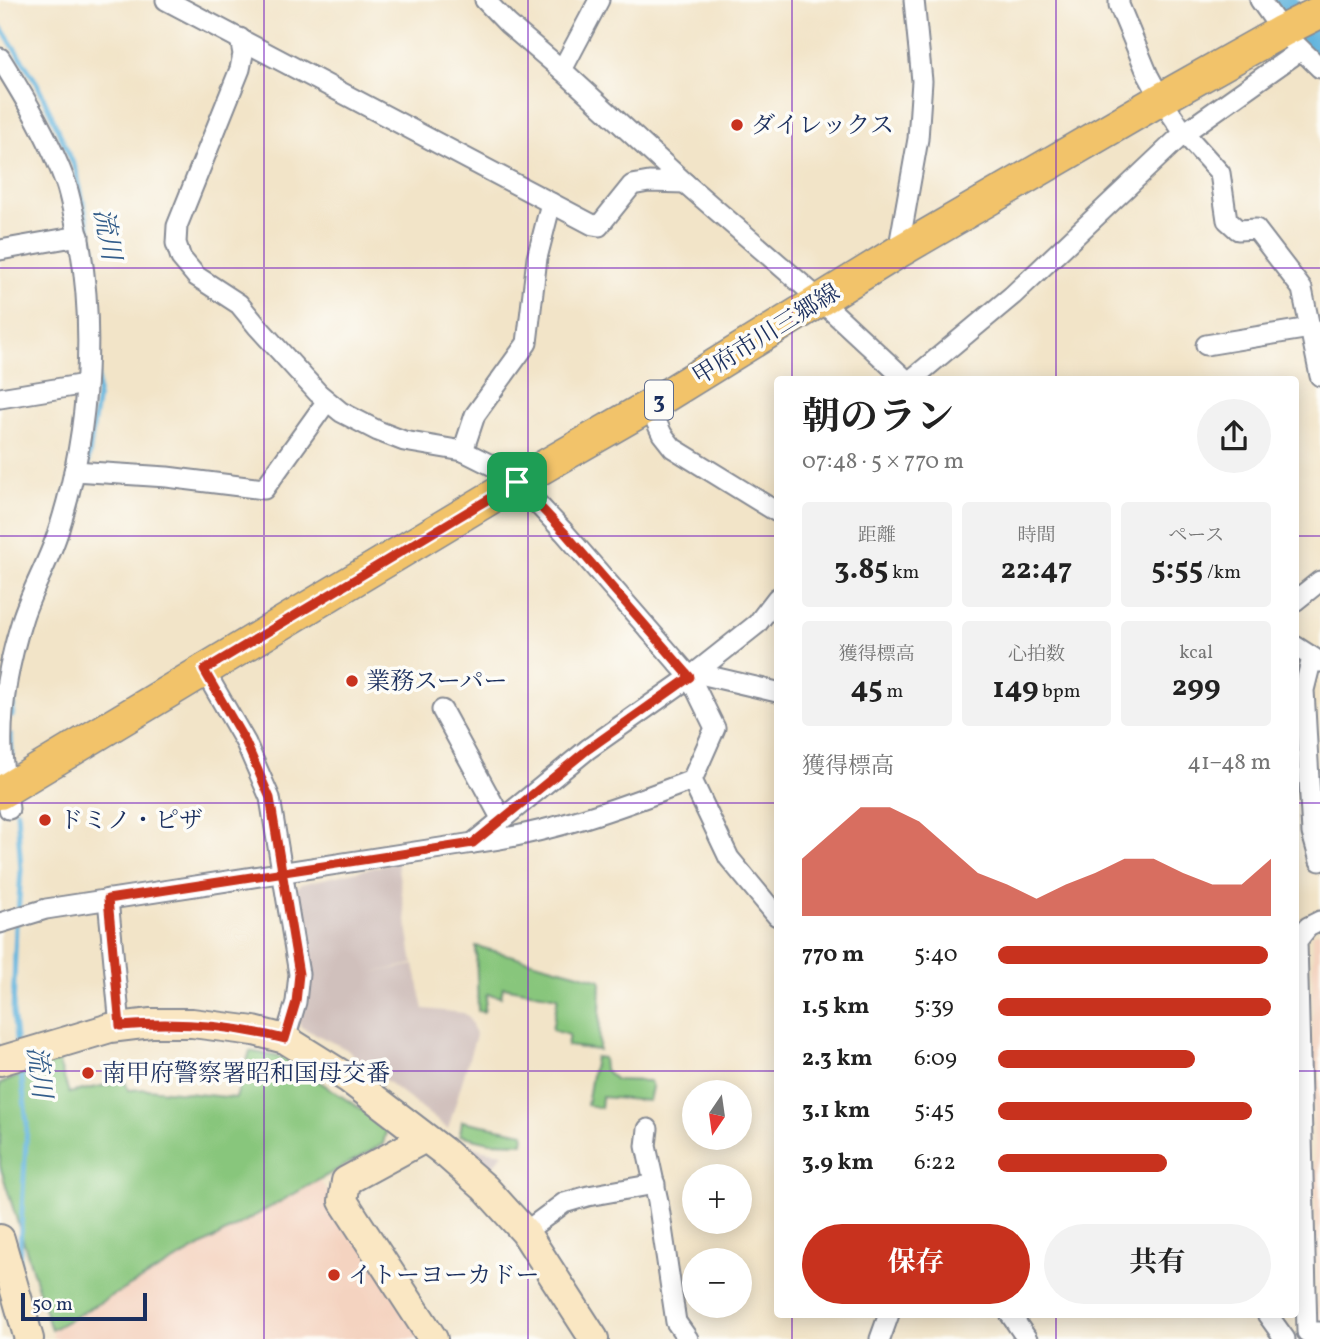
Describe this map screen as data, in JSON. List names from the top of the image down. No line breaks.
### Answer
{"streets":{"main road":["甲府市川三郷線","3"]},"water":["流川"],"places":["ダイレックス","業務スーパー","ドミノ・ピザ","南甲府警察署昭和国母交番","イトーヨーカドー"],"scale_bar":"50 m","north":"bottom","page":{"heading":["朝のラン","07:48 · 5 × 770 m"],"stats":[["距離","3.85 km"],["時間","22:47"],["ペース","5:55 /km"],["獲得標高","45 m"],["心拍数","149 bpm"],["kcal","299"]],"chart":["獲得標高","41–48 m"],"list":[{"name":"770 m","note":"5:40"},{"name":"1.5 km","note":"5:39"},{"name":"2.3 km","note":"6:09"},{"name":"3.1 km","note":"5:45"},{"name":"3.9 km","note":"6:22"}],"map_buttons":["+","−"],"buttons":["保存","共有"],"scale":"50 m"}}
